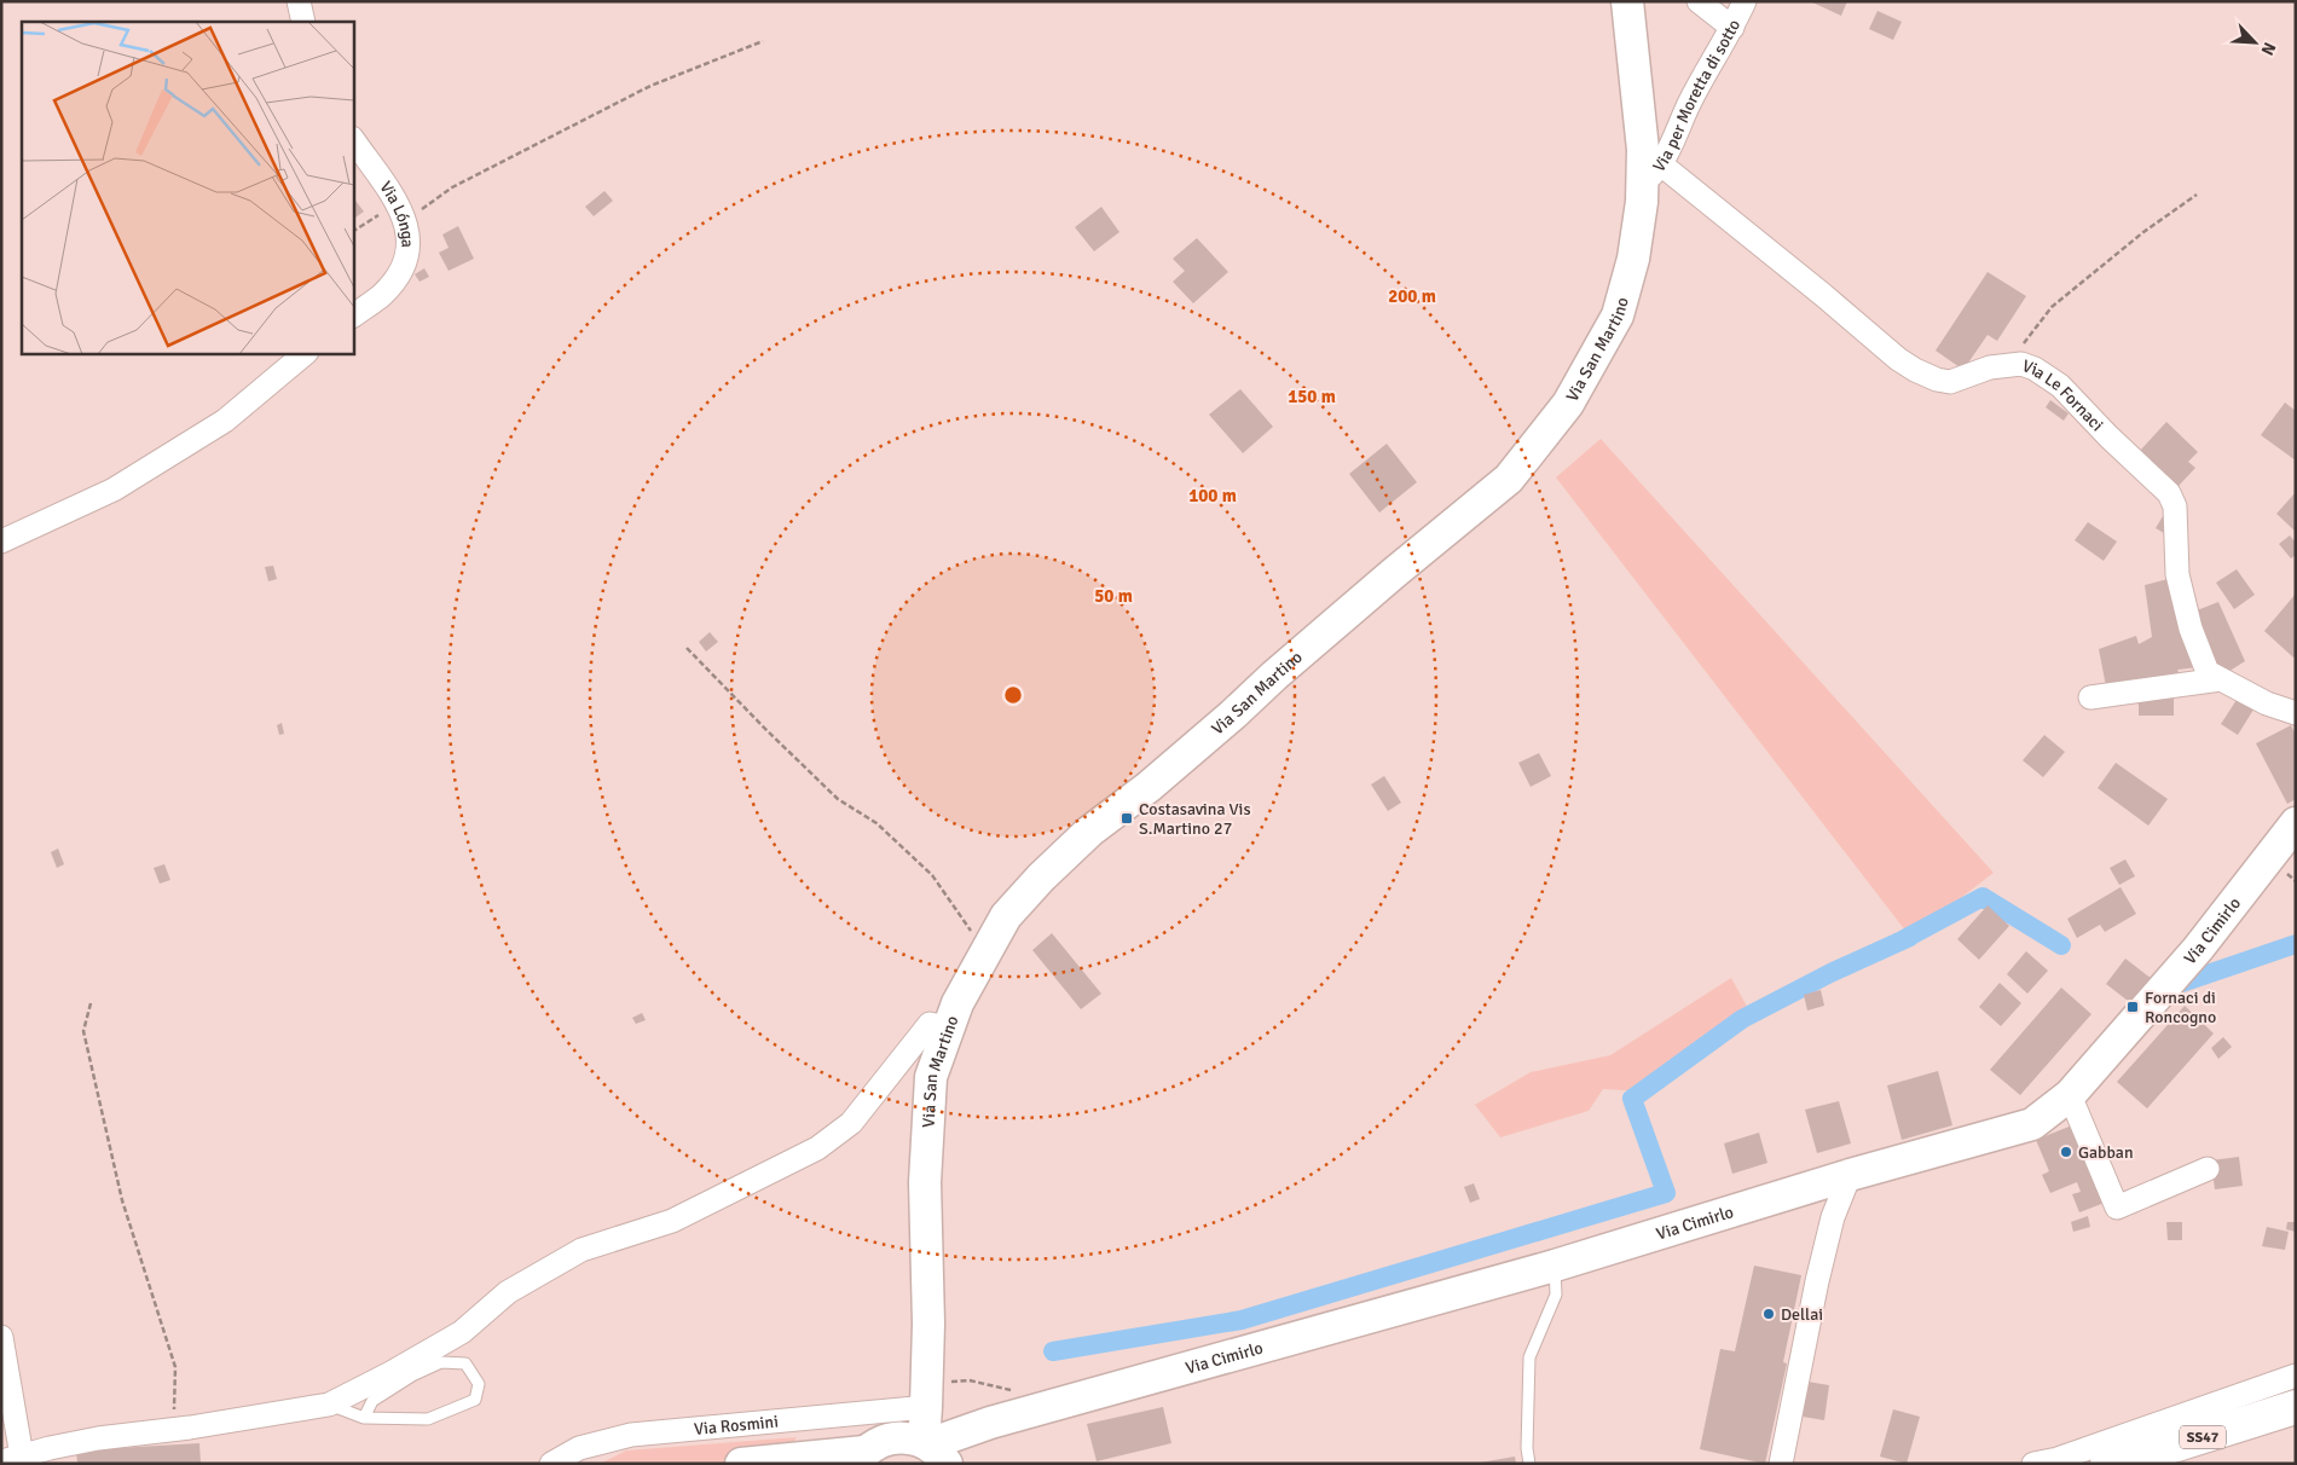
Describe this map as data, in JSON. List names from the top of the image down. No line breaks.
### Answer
{"streets":{"highway":["SS47"],"street":["Via per Moretta di sotto","Via Lónga","Via San Martino","Via Le Fornaci","Via Cimirlo","Via Rosmini"]},"crossings":[["Via per Moretta di sotto","Via San Martino"],["Via per Moretta di sotto","Via Le Fornaci"],["Via San Martino","Via Le Fornaci"],["Via San Martino","Via Rosmini"]],"places":{"transit":["Costasavina Vis S.Martino 27","Fornaci di Roncogno"],"other":["Gabban","Dellai"]},"north":"bottom right","rings":["200 m","150 m","100 m","50 m"]}
